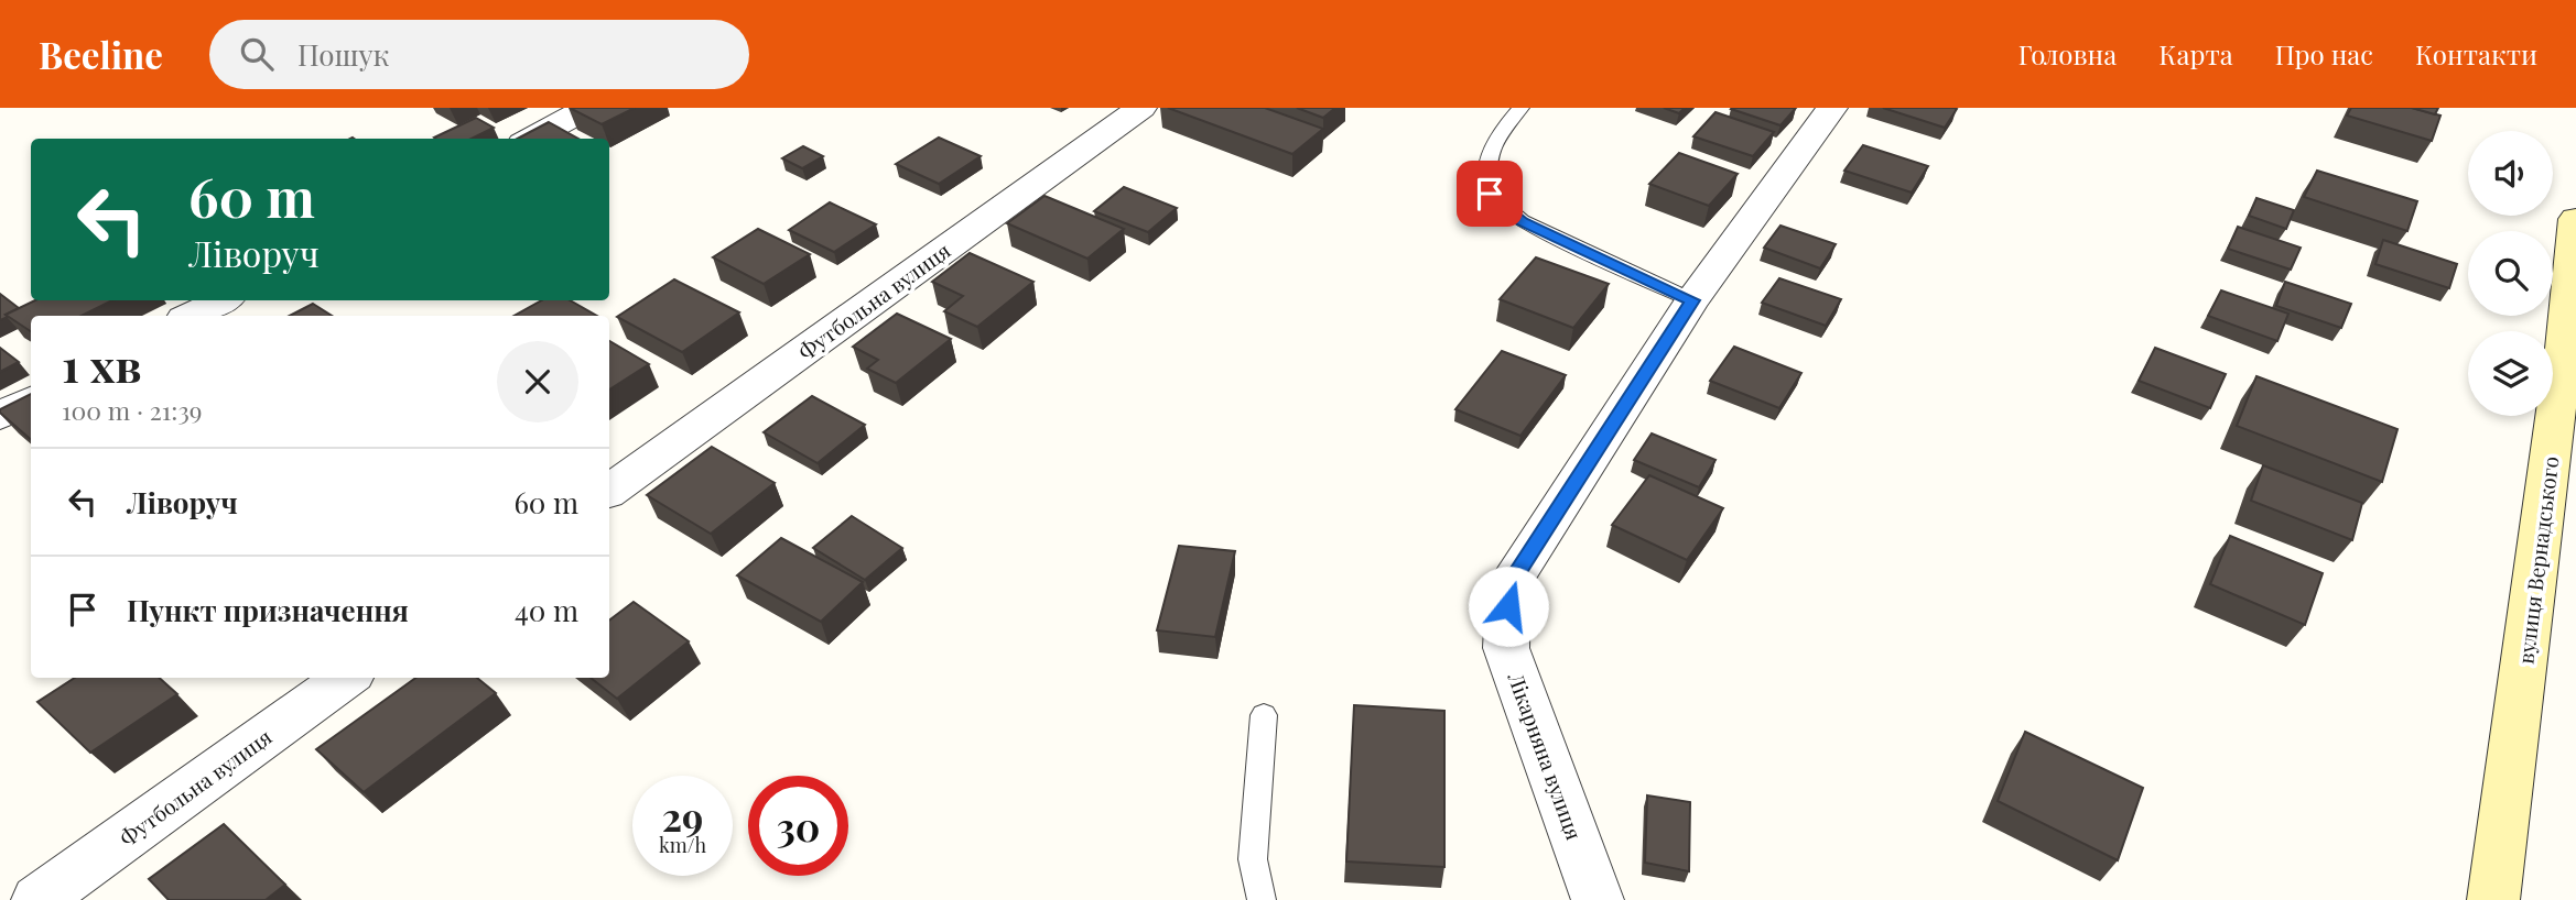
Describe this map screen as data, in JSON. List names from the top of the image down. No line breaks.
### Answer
{"streets":{"street":["Футбольна вулиця","вулиця Вернадського","Лікарняна вулиця"]},"page":{"header":"Beeline","search":"Пошук","nav":["Головна","Карта","Про нас","Контакти"],"turn":["60 m","Ліворуч"],"heading":["1 хв","100 m · 21:39"],"list":[{"name":"Ліворуч","value":"60 m"},{"name":"Пункт призначення","value":"40 m"}],"speed":"29 km/h","limit":"30"}}
